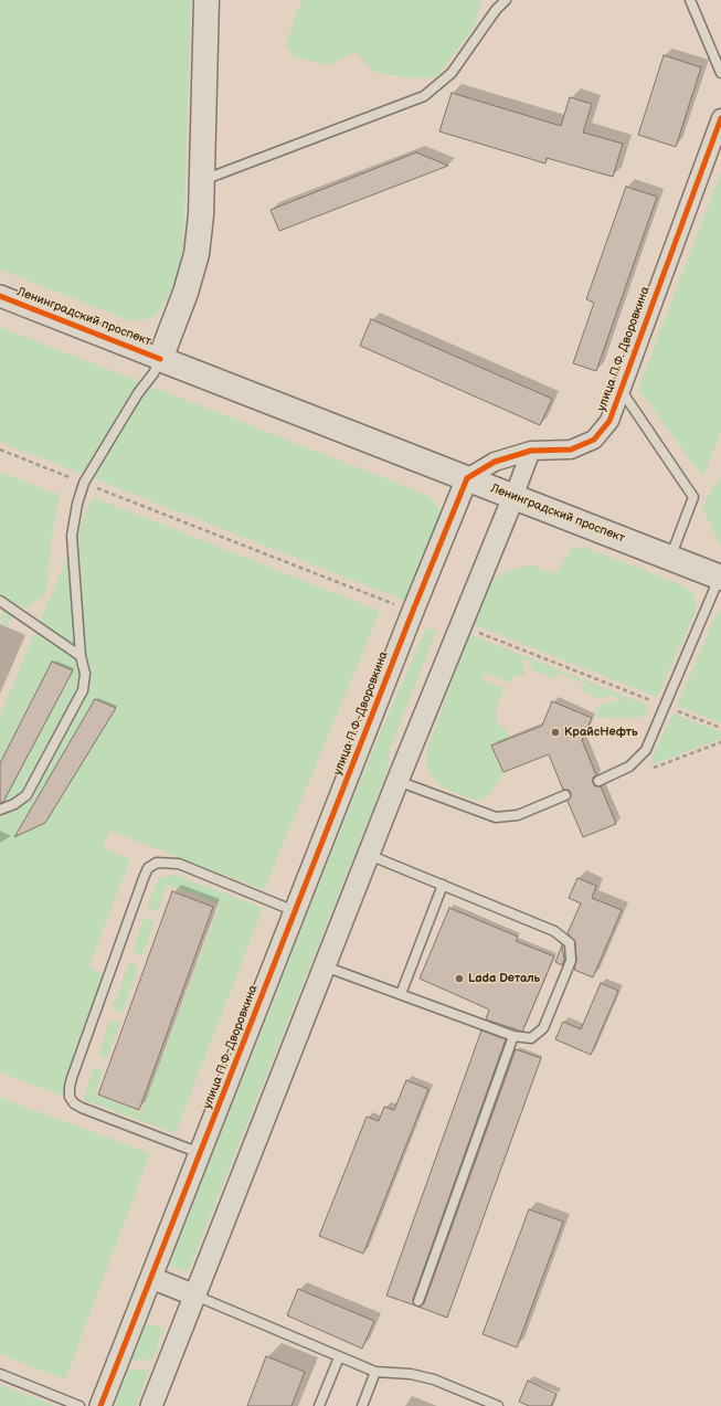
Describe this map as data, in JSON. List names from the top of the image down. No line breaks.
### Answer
{"streets":{"main road":["Ленинградский проспект"],"street":["улица П.Ф. Дворовкина"]},"crossings":[["Ленинградский проспект","улица П.Ф. Дворовкина"]],"places":["КрайсНефть","Lada Dеталь"]}
